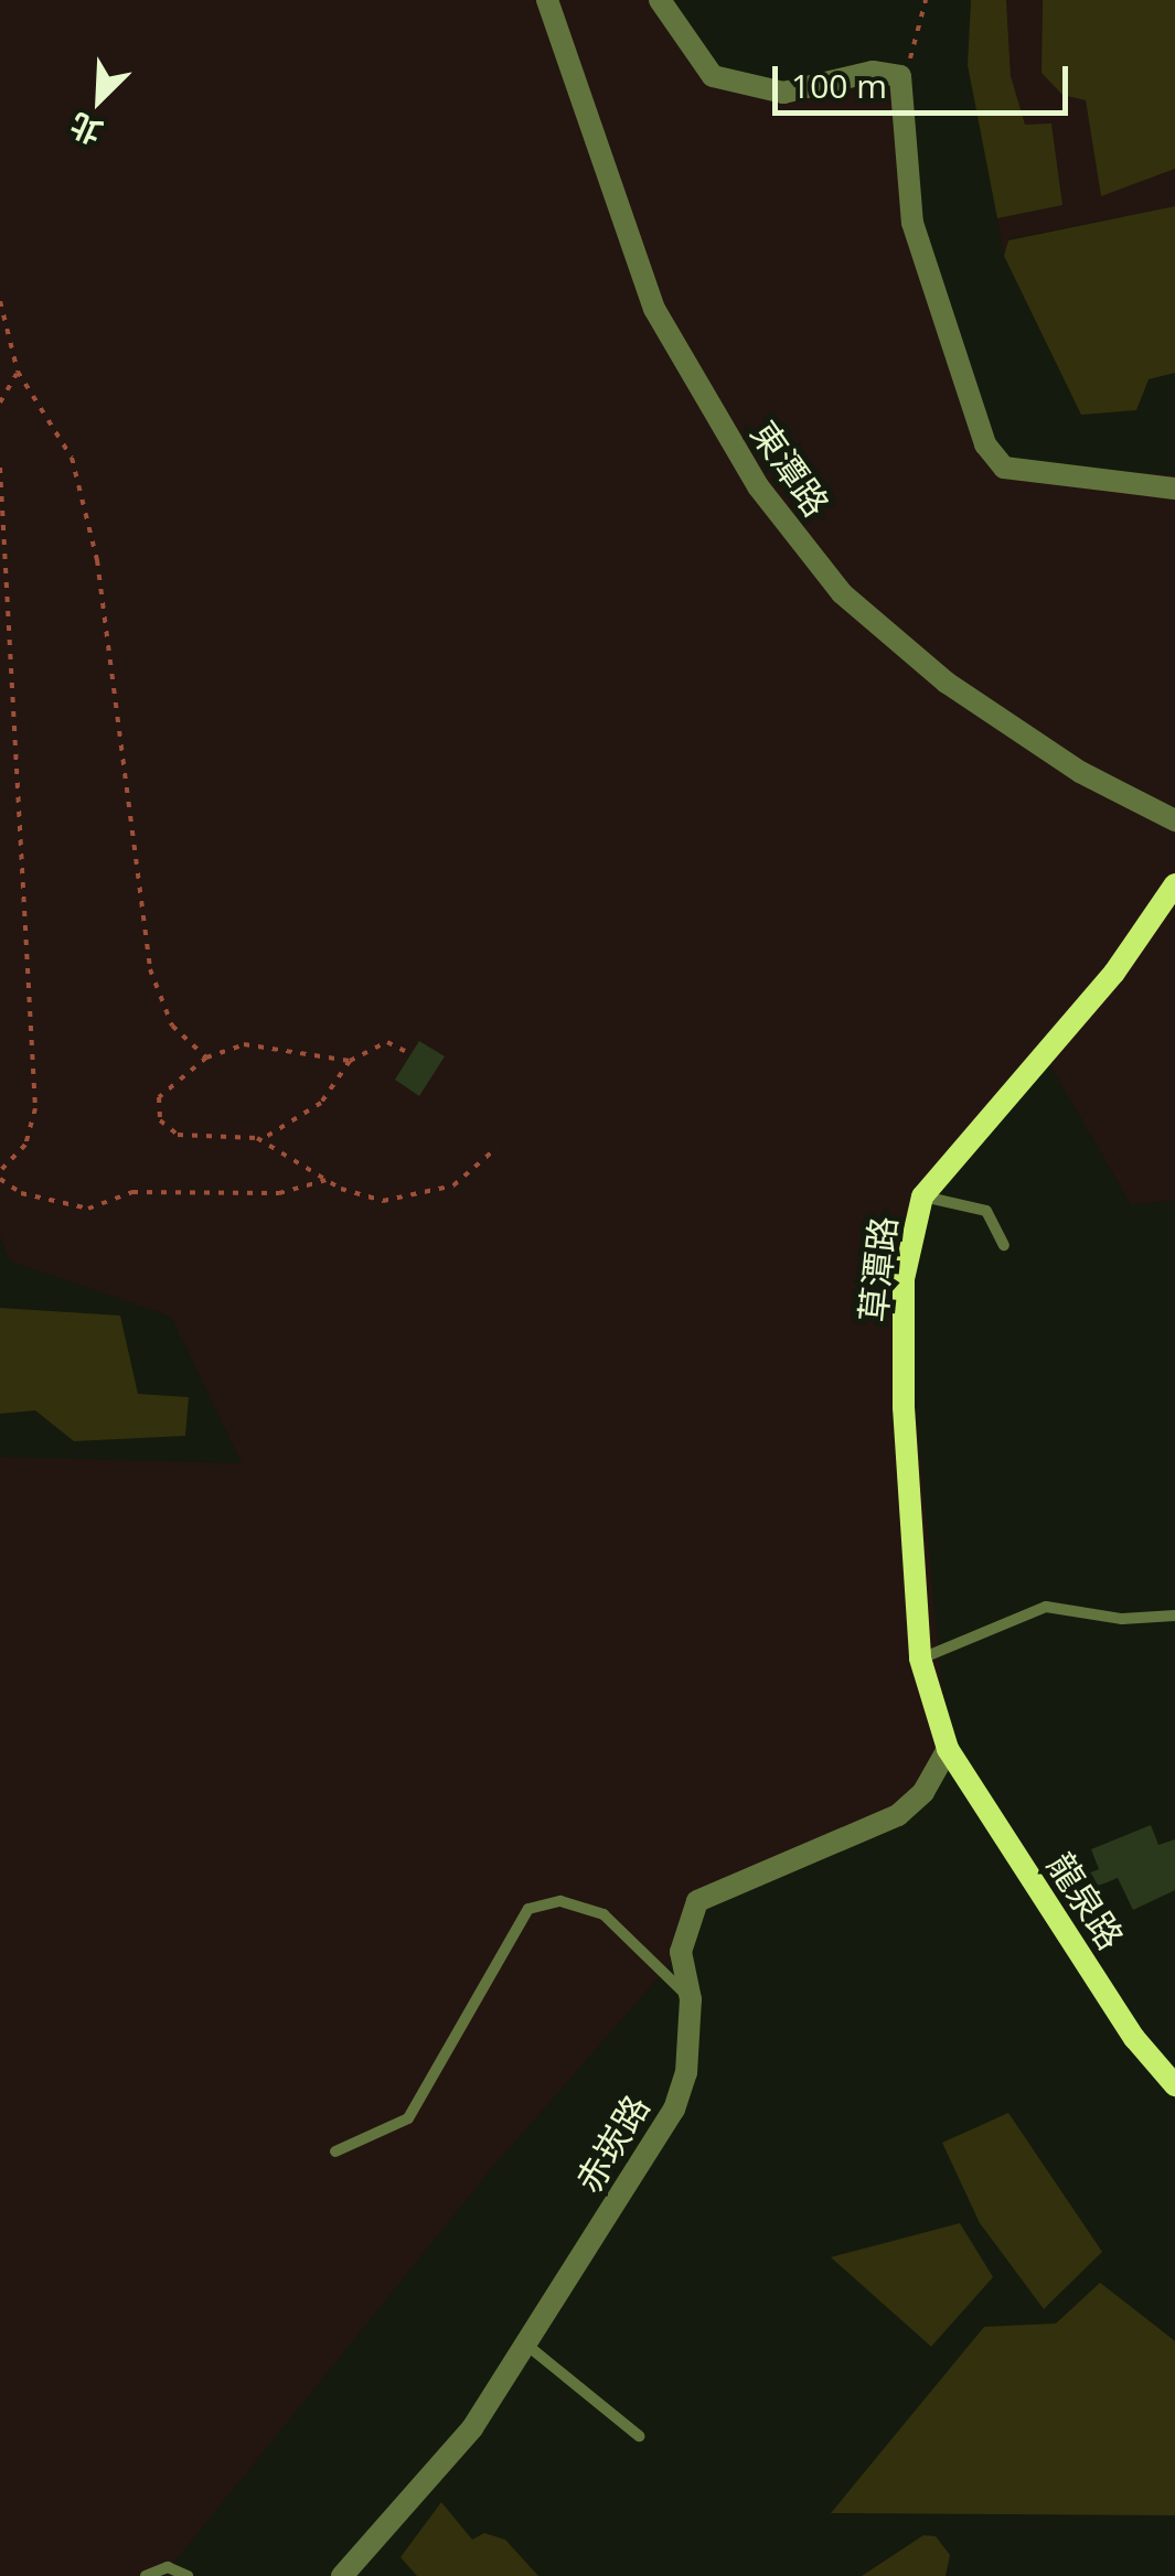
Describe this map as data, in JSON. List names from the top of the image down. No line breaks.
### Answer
{"streets":{"street":["東潭路","草潭路","龍泉路","赤崁路"]},"crossings":[["草潭路","龍泉路"],["草潭路","赤崁路"],["龍泉路","赤崁路"]],"scale_bar":"100 m","north":"bottom left"}
